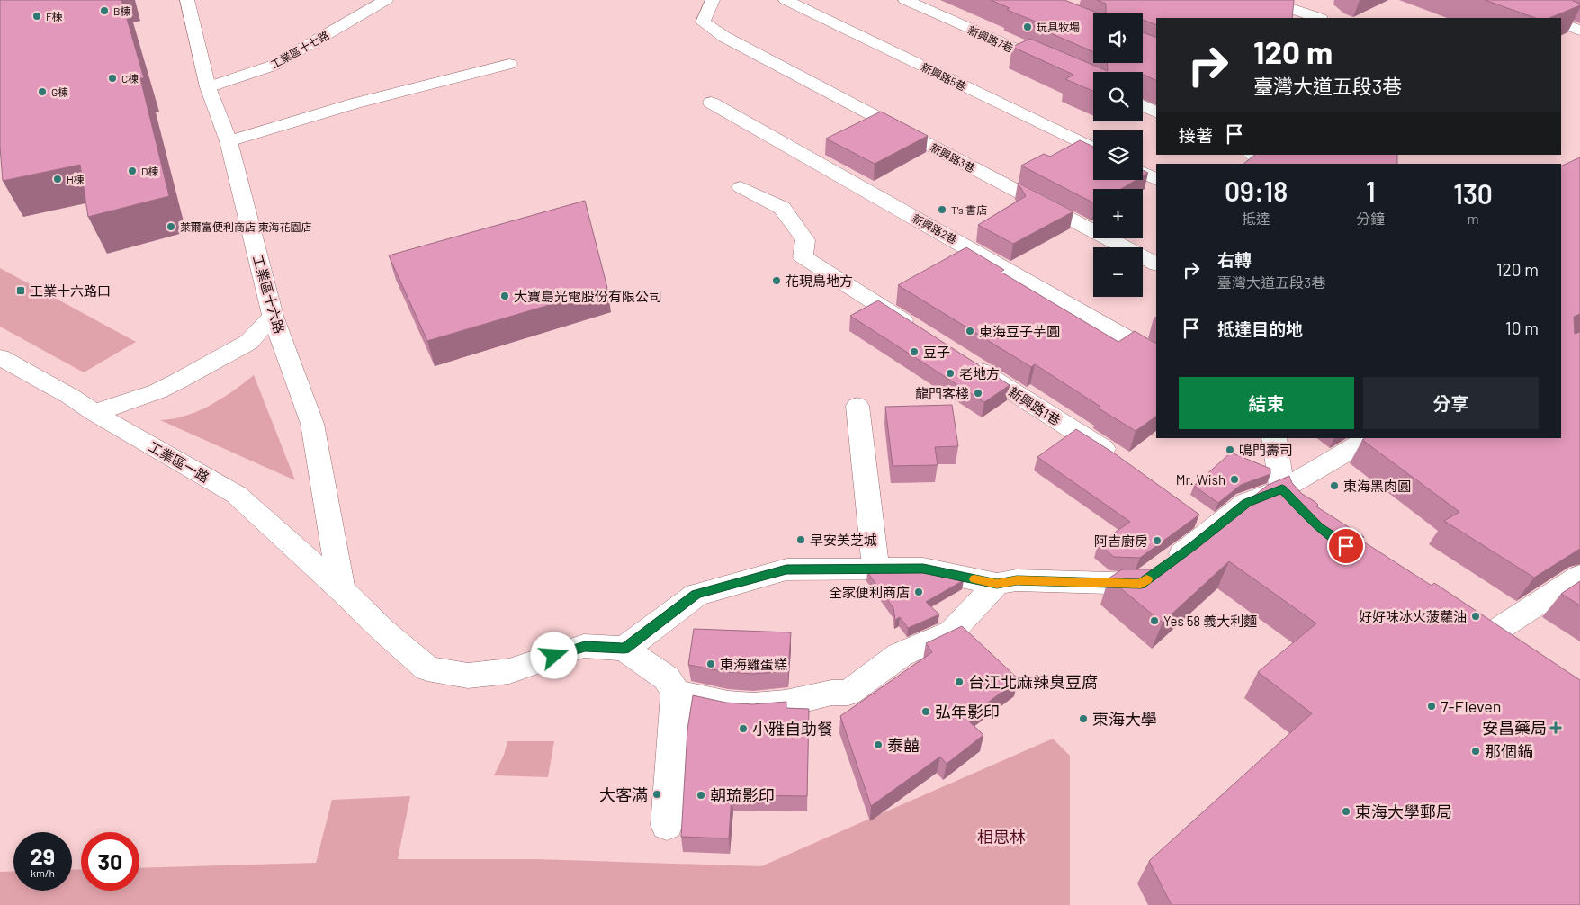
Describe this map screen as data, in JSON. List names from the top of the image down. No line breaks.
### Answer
{"streets":{"street":["新興路7巷","工業區十七路","新興路5巷","新興路3巷","新興路2巷","工業區十六路","新興路1巷","工業區一路"]},"crossings":[["工業區十七路","工業區十六路"],["工業區十六路","工業區一路"]],"parks":["相思林"],"places":{"other":["B棟","F棟","玩具牧場","C棟","G棟","D棟","H棟","T's 書店","萊爾富便利商店 東海花園店","花現鳥地方","大寶島光電股份有限公司","東海豆子芋圓","豆子","老地方","龍門客棧","鳴門壽司","Mr. Wish","東海黑肉圓","早安美芝城","阿吉廚房","全家便利商店","好好味冰火菠蘿油","Yes 58 義大利麵","東海雞蛋糕","台江北麻辣臭豆腐","7-Eleven","弘年影印","東海大學","小雅自助餐","泰囍","那個鍋","大客滿","朝琉影印","東海大學郵局"],"transit":["工業十六路口"],"health":["安昌藥局"]},"page":{"map_buttons":["+","−"],"turn":["120 m","臺灣大道五段3巷"],"then":"接著","eta":["09:18","抵達","1","分鐘","130","m"],"list":[{"name":"右轉","note":"臺灣大道五段3巷","value":"120 m"},{"name":"抵達目的地","value":"10 m"}],"buttons":["結束","分享"],"speed":"29 km/h","limit":"30"}}
